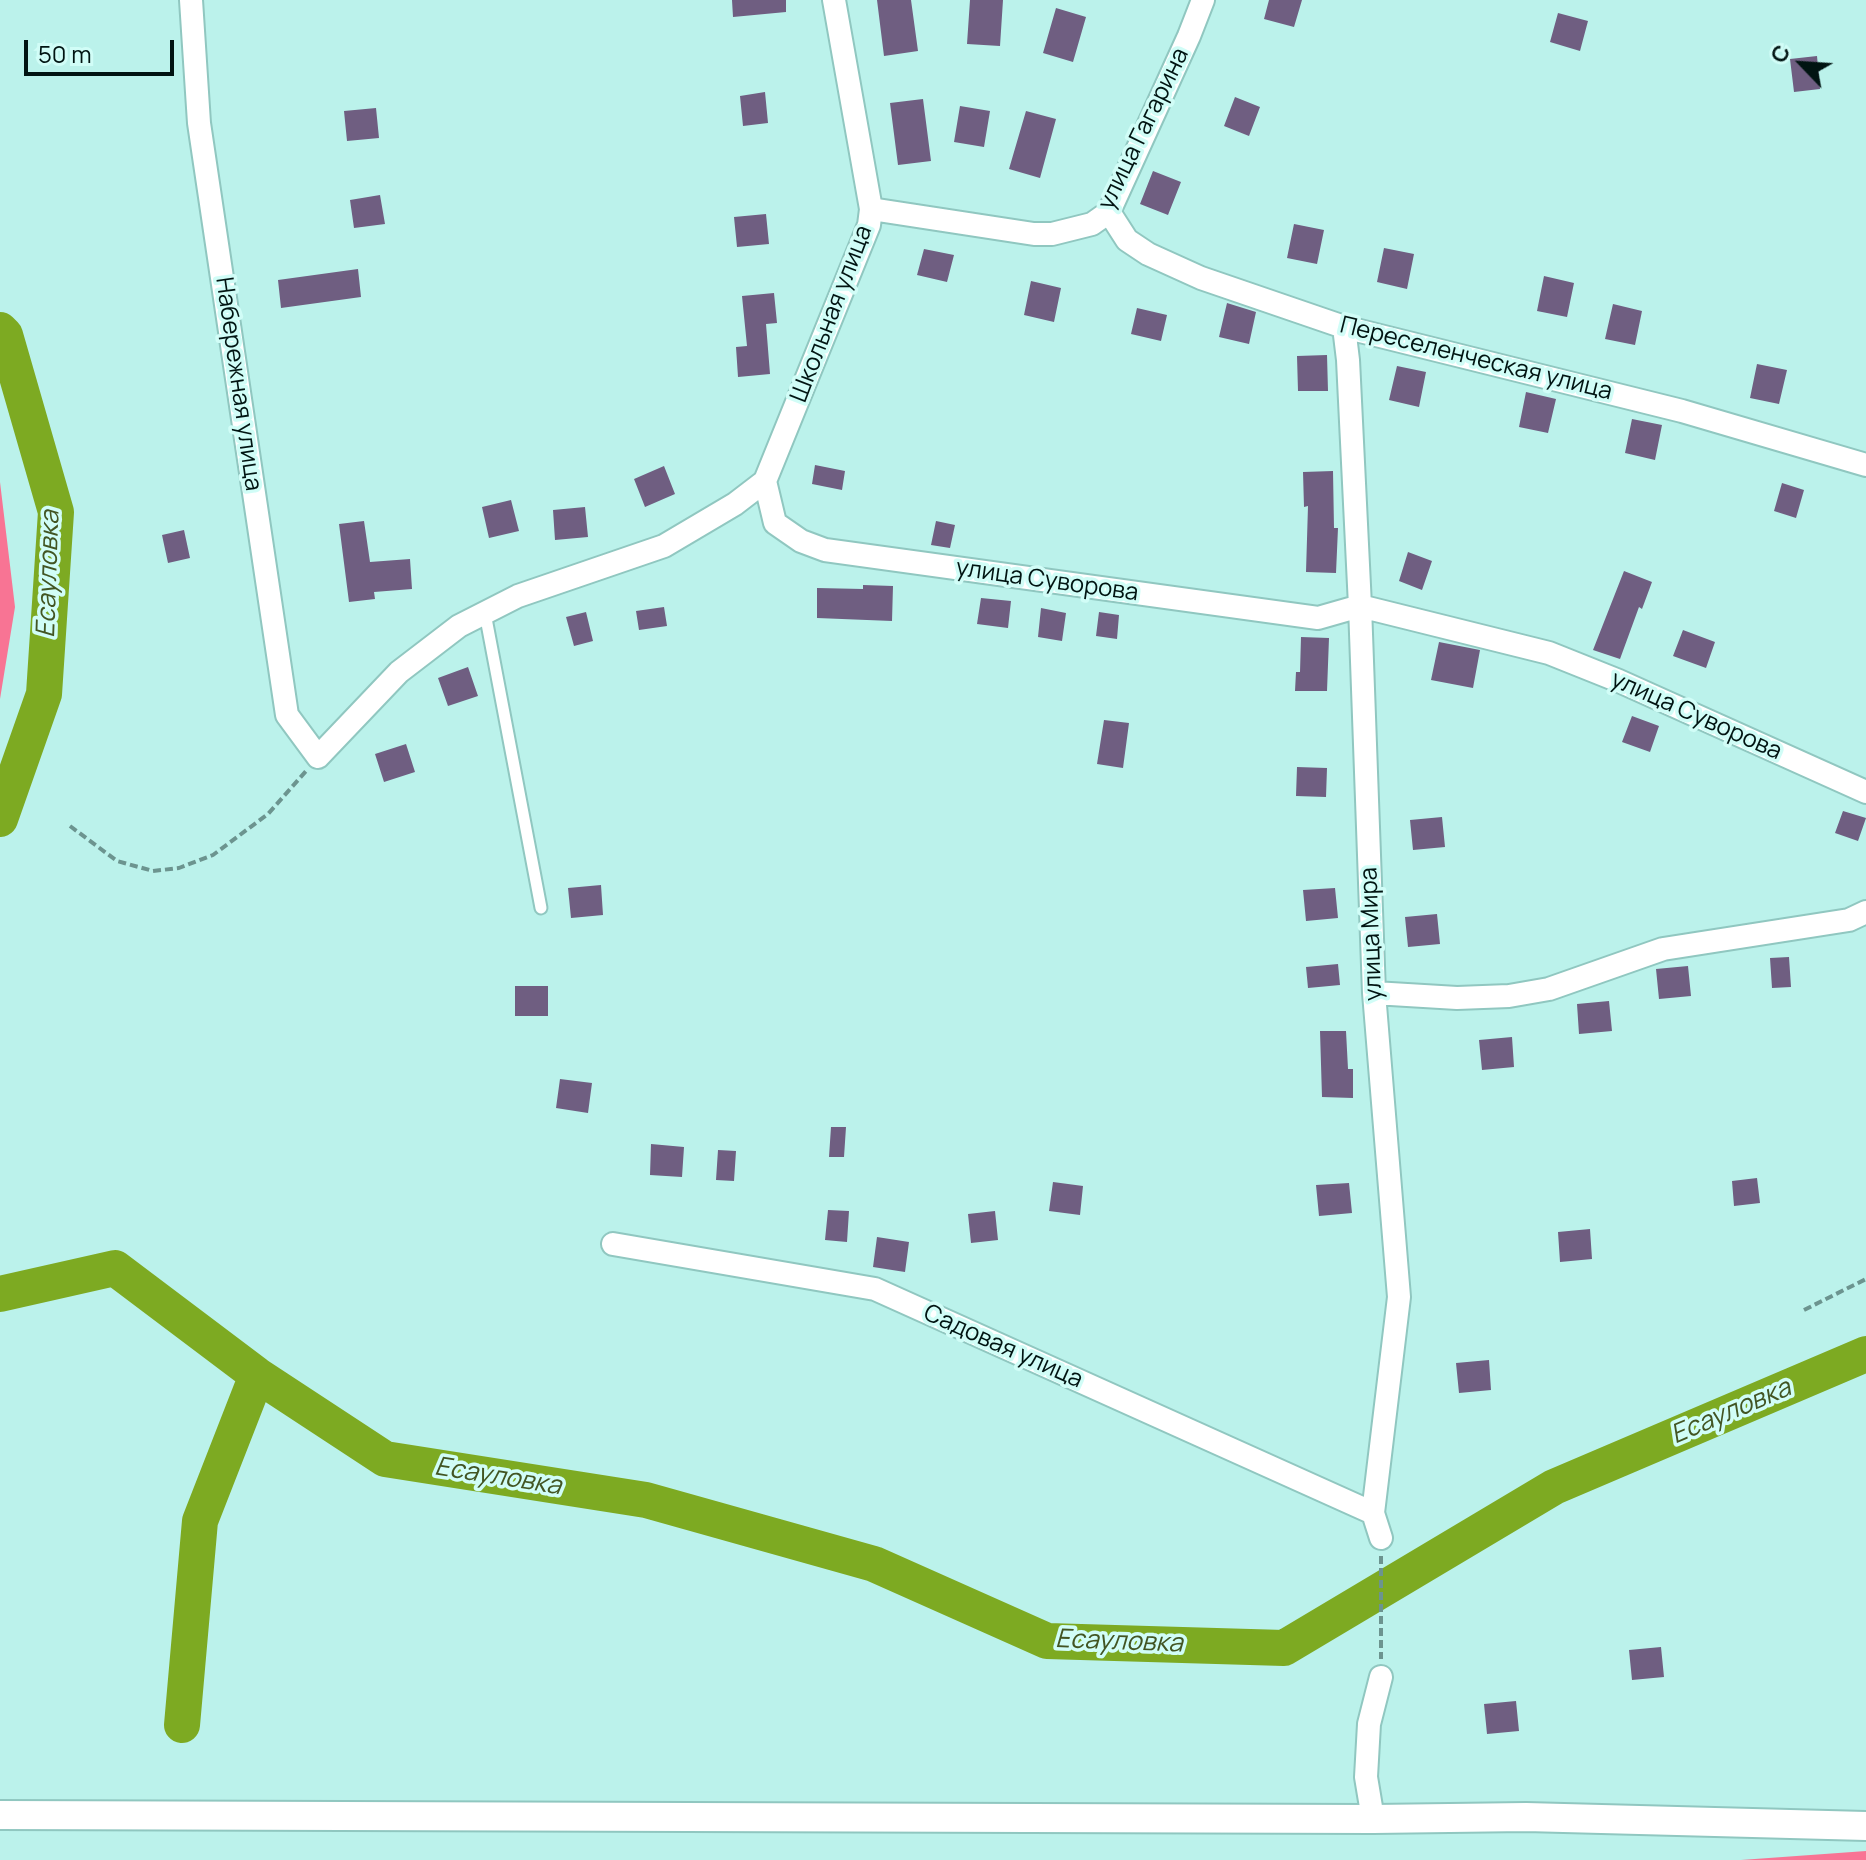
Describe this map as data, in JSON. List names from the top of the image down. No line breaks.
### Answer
{"streets":{"street":["улица Гагарина","Школьная улица","Переселенческая улица","Набережная улица","улица Суворова","улица Мира","Садовая улица"]},"crossings":[["улица Гагарина","Школьная улица"],["улица Гагарина","Переселенческая улица"],["Школьная улица","улица Суворова"],["Переселенческая улица","улица Мира"],["улица Суворова","улица Мира"],["улица Мира","Садовая улица"]],"water":["Есауловка"],"scale_bar":"50 m","north":"top left"}
